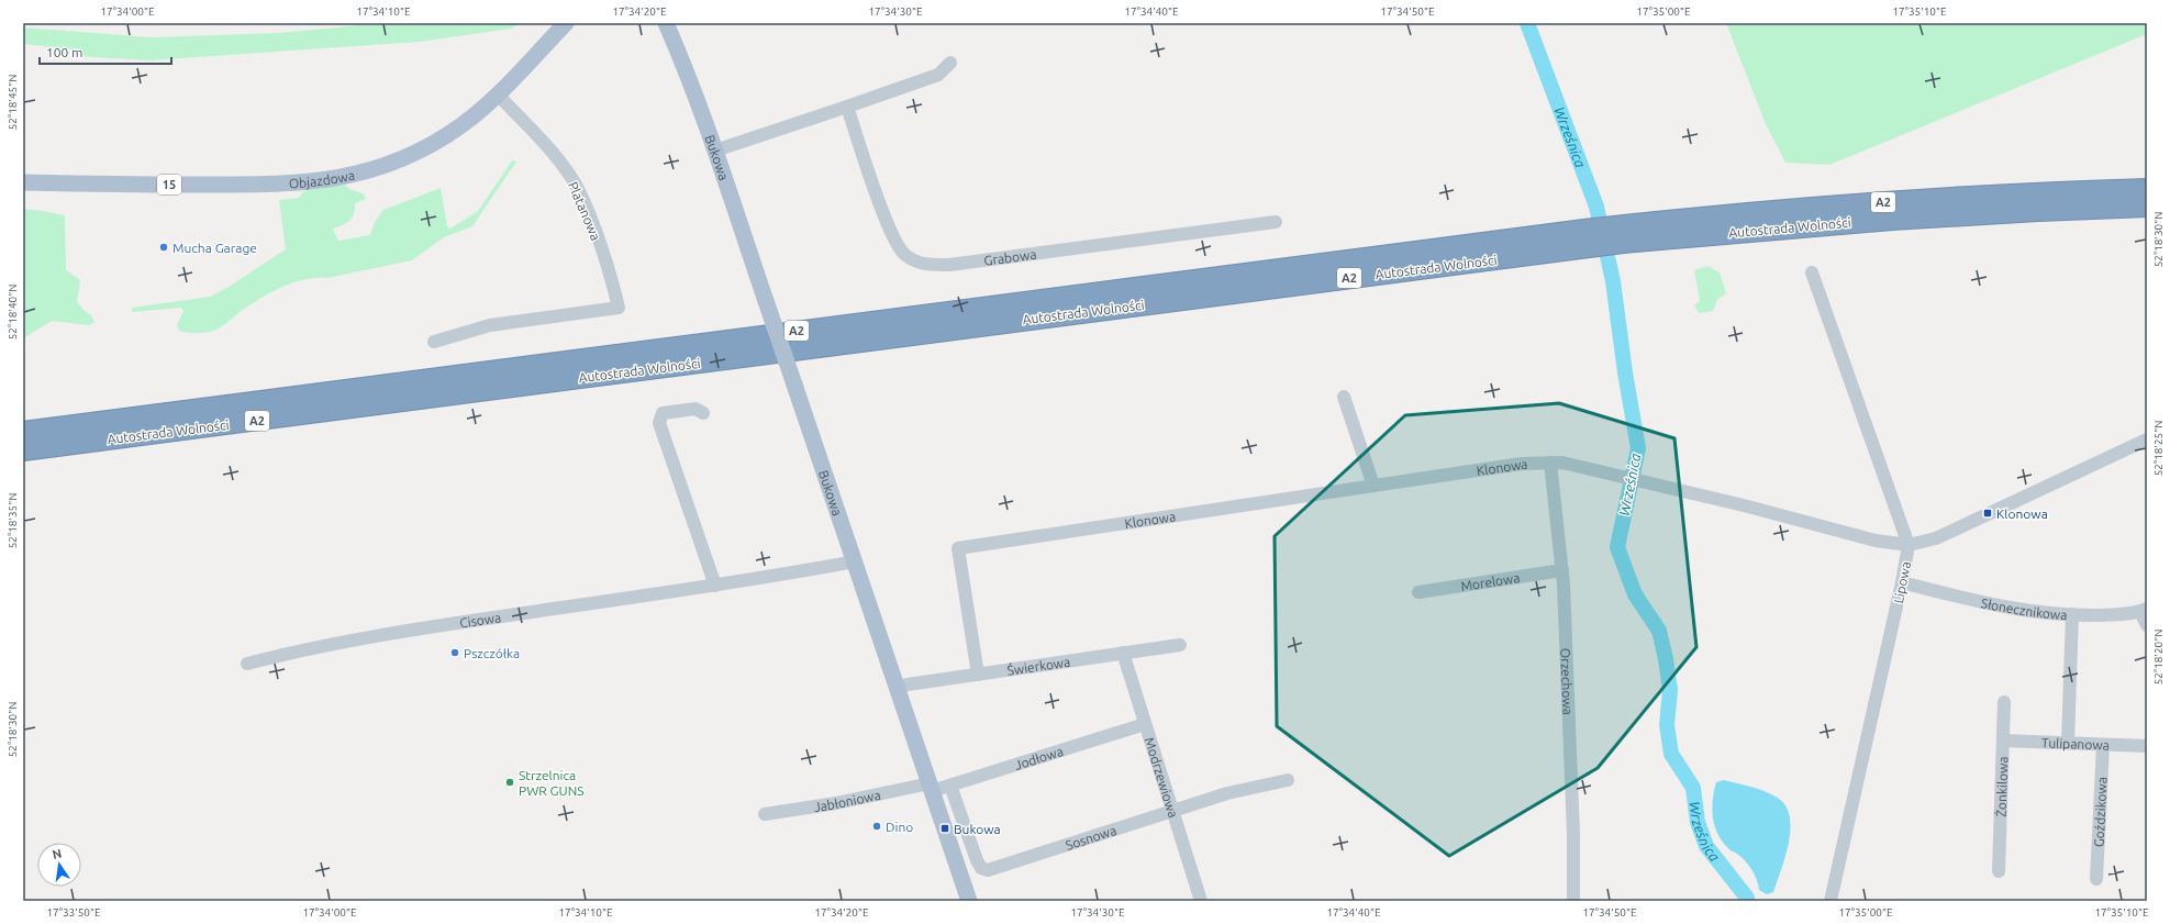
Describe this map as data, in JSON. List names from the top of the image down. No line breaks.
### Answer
{"streets":{"highway":["A2","Autostrada Wolności"],"main road":["Bukowa","Objazdowa","15"],"street":["Platanowa","Grabowa","Klonowa","Morelowa","Lipowa","Słonecznikowa","Cisowa","Świerkowa","Orzechowa","Tulipanowa","Jodłowa","Modrzewiowa","Żonkilowa","Jabłoniowa","Goździkowa","Sosnowa"]},"crossings":[["Bukowa","Cisowa"],["Bukowa","Świerkowa"],["Bukowa","Jodłowa"],["Bukowa","Jabłoniowa"],["Objazdowa","Platanowa"],["Klonowa","Lipowa"],["Klonowa","Świerkowa"],["Klonowa","Orzechowa"],["Morelowa","Orzechowa"],["Lipowa","Słonecznikowa"],["Świerkowa","Modrzewiowa"],["Tulipanowa","Żonkilowa"],["Tulipanowa","Goździkowa"],["Jodłowa","Modrzewiowa"],["Jodłowa","Jabłoniowa"],["Jodłowa","Sosnowa"],["Modrzewiowa","Sosnowa"]],"water":["Wrześnica"],"places":{"other":["Mucha Garage","Pszczółka","Strzelnica PWR GUNS","Dino"],"transit":["Klonowa","Bukowa"]},"scale_bar":"100 m","north":"top","coordinates":["17°34'00\"E","17°34'10\"E","17°34'20\"E","17°34'30\"E","17°34'40\"E","17°34'50\"E","17°35'00\"E","17°35'10\"E","52°18'45\"N","52°18'30\"N","52°18'40\"N","52°18'25\"N","52°18'35\"N","52°18'20\"N","17°33'50\"E"]}
